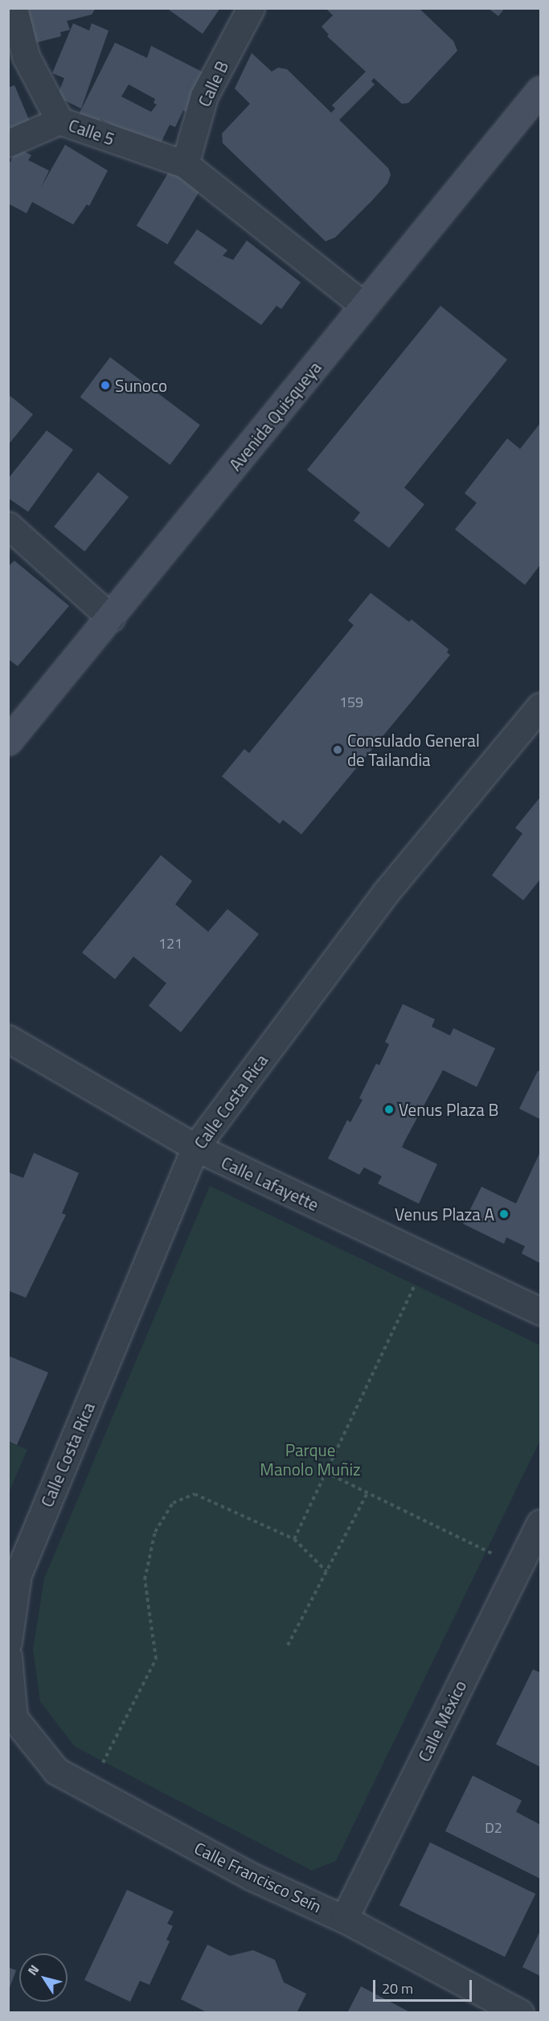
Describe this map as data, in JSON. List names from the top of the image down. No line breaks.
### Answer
{"streets":{"street":["Calle B","Calle 5","Avenida Quisqueya","Calle Costa Rica","Calle Lafayette","Calle México","Calle Francisco Seín"]},"crossings":[["Calle B","Calle 5"],["Calle 5","Avenida Quisqueya"],["Calle Costa Rica","Calle Lafayette"],["Calle México","Calle Francisco Seín"]],"parks":["Parque Manolo Muñiz"],"places":["Sunoco","Consulado General de Tailandia","Venus Plaza B","Venus Plaza A"],"house_numbers":["159","121","D2"],"scale_bar":"20 m","north":"top left"}
